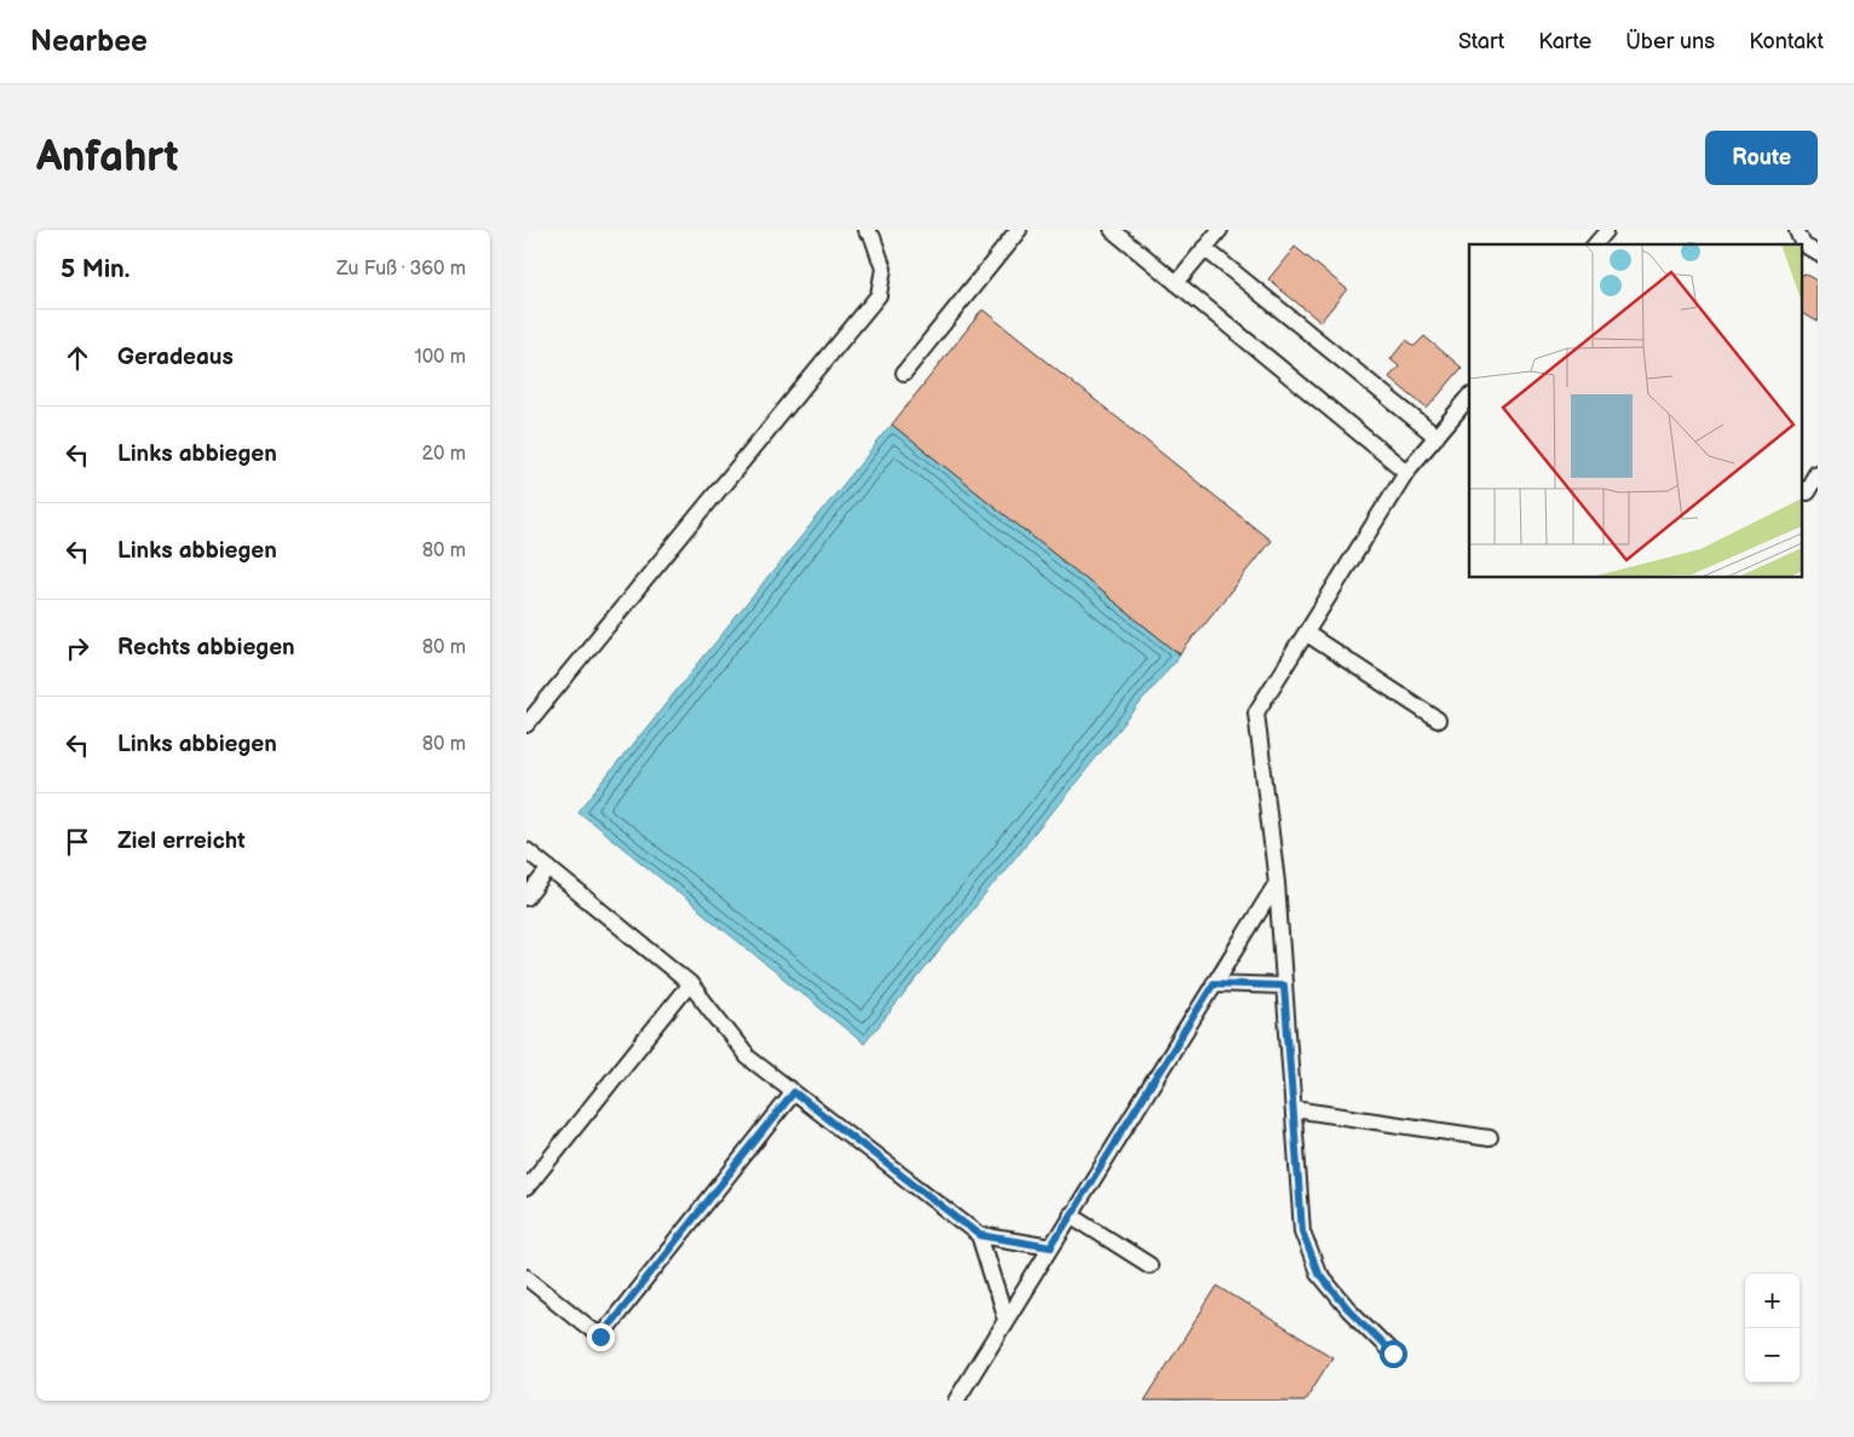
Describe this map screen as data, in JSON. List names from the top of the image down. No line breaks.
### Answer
{"page":{"header":"Nearbee","nav":["Start","Karte","Über uns","Kontakt"],"buttons":"Route","title":"Anfahrt","heading":["5 Min.","Zu Fuß · 360 m"],"list":[["Geradeaus","100 m"],["Links abbiegen","20 m"],["Links abbiegen","80 m"],["Rechts abbiegen","80 m"],["Links abbiegen","80 m"],"Ziel erreicht"],"map_buttons":["+","−"]}}
